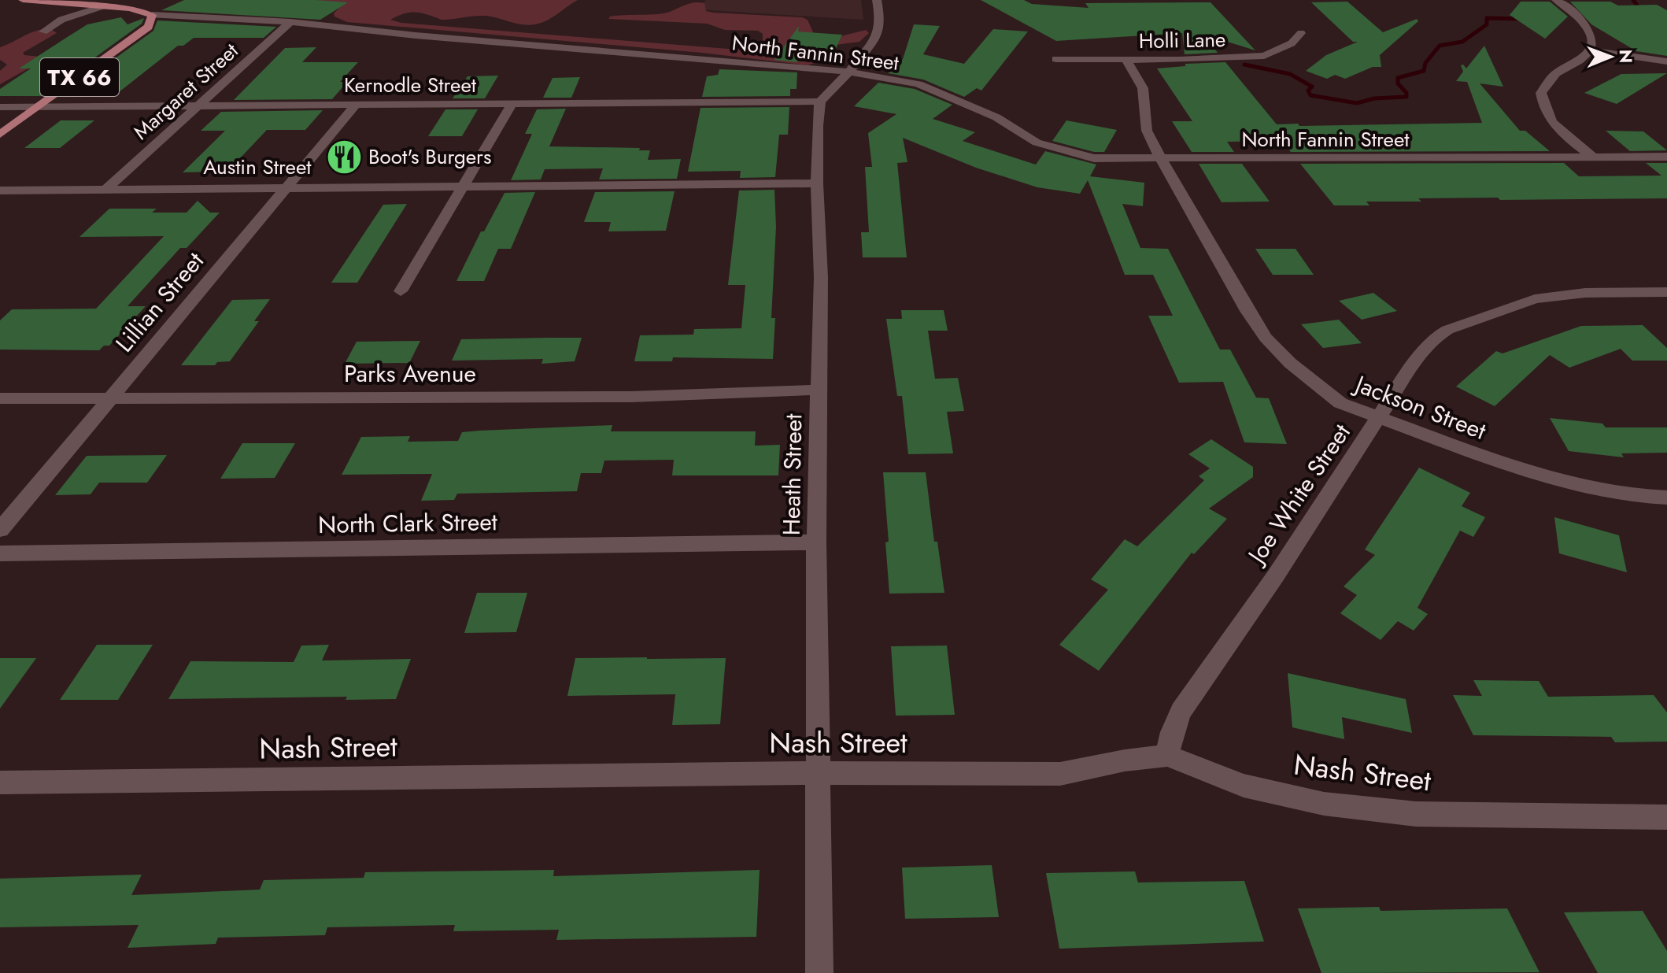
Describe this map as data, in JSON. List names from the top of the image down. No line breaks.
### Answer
{"streets":{"main road":["North Fannin Street","TX 66"],"street":["Holli Lane","Kernodle Street","Margaret Street","Austin Street","Lillian Street","Parks Avenue","Jackson Street","Heath Street","Joe White Street","North Clark Street","Nash Street"]},"crossings":[["Holli Lane","Jackson Street"],["North Fannin Street","TX 66"],["North Fannin Street","Margaret Street"],["North Fannin Street","Jackson Street"],["TX 66","Kernodle Street"],["Kernodle Street","Margaret Street"],["Kernodle Street","Lillian Street"],["Kernodle Street","Heath Street"],["Margaret Street","Austin Street"],["Austin Street","Lillian Street"],["Austin Street","Heath Street"],["Lillian Street","Parks Avenue"],["Parks Avenue","Heath Street"],["Jackson Street","Joe White Street"],["Heath Street","North Clark Street"],["Heath Street","Nash Street"],["Joe White Street","Nash Street"]],"places":{"restaurant":["Boot's Burgers"]},"north":"right"}
